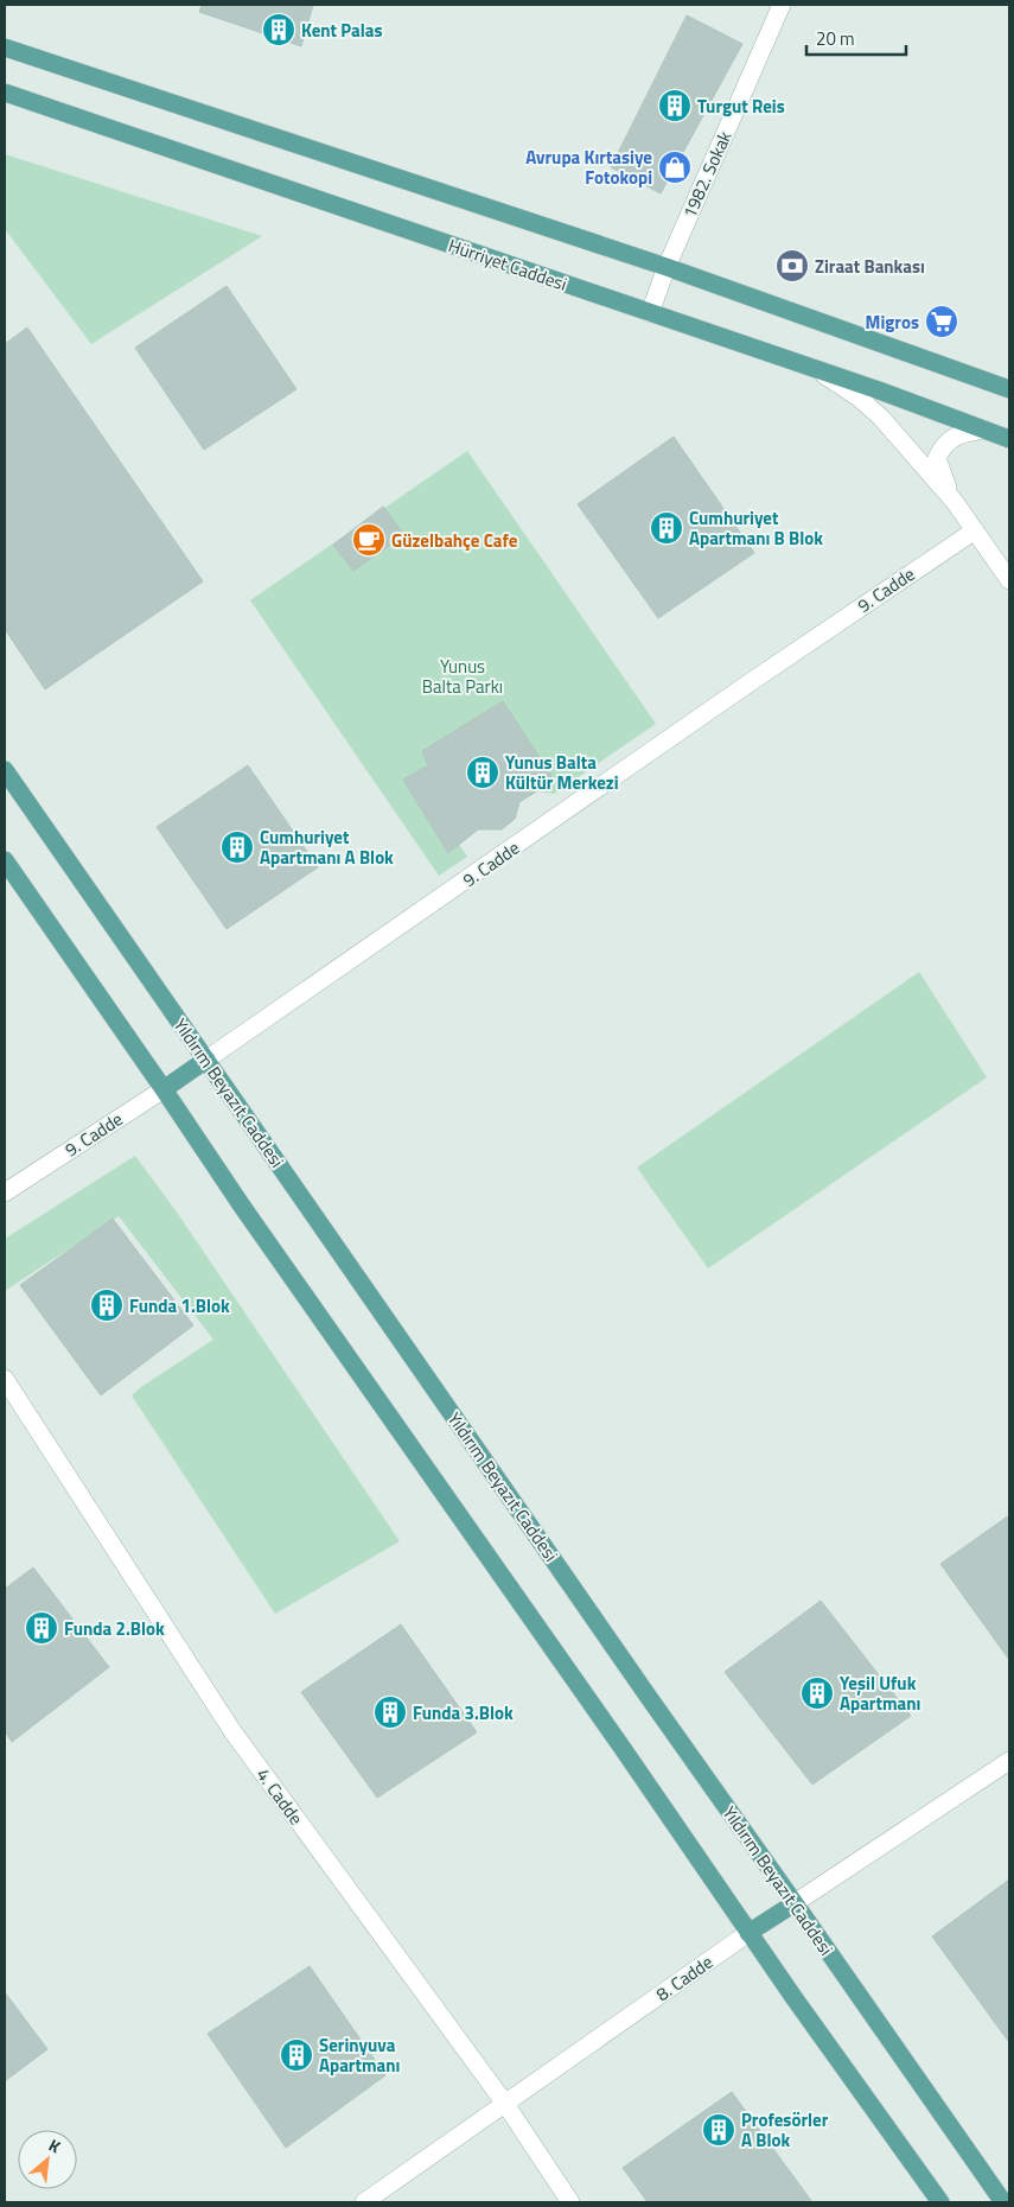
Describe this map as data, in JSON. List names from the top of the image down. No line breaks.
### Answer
{"streets":{"main road":["Hürriyet Caddesi","9. Cadde","Yıldırım Beyazıt Caddesi","8. Cadde"],"street":["1982. Sokak","4. Cadde"]},"crossings":[["1982. Sokak","Hürriyet Caddesi"],["9. Cadde","Yıldırım Beyazıt Caddesi"],["Yıldırım Beyazıt Caddesi","8. Cadde"],["4. Cadde","8. Cadde"]],"parks":["Yunus Balta Parkı"],"places":{"building":["Kent Palas","Turgut Reis","Cumhuriyet Apartmanı B Blok","Yunus Balta Kültür Merkezi","Cumhuriyet Apartmanı A Blok","Funda 1.Blok","Funda 2.Blok","Yeşil Ufuk Apartmanı","Funda 3.Blok","Serinyuva Apartmanı","Profesörler A Blok"],"shop":["Avrupa Kırtasiye Fotokopi"],"bank":["Ziraat Bankası"],"supermarket":["Migros"],"cafe":["Güzelbahçe Cafe"]},"scale_bar":"20 m","north":"top right"}
